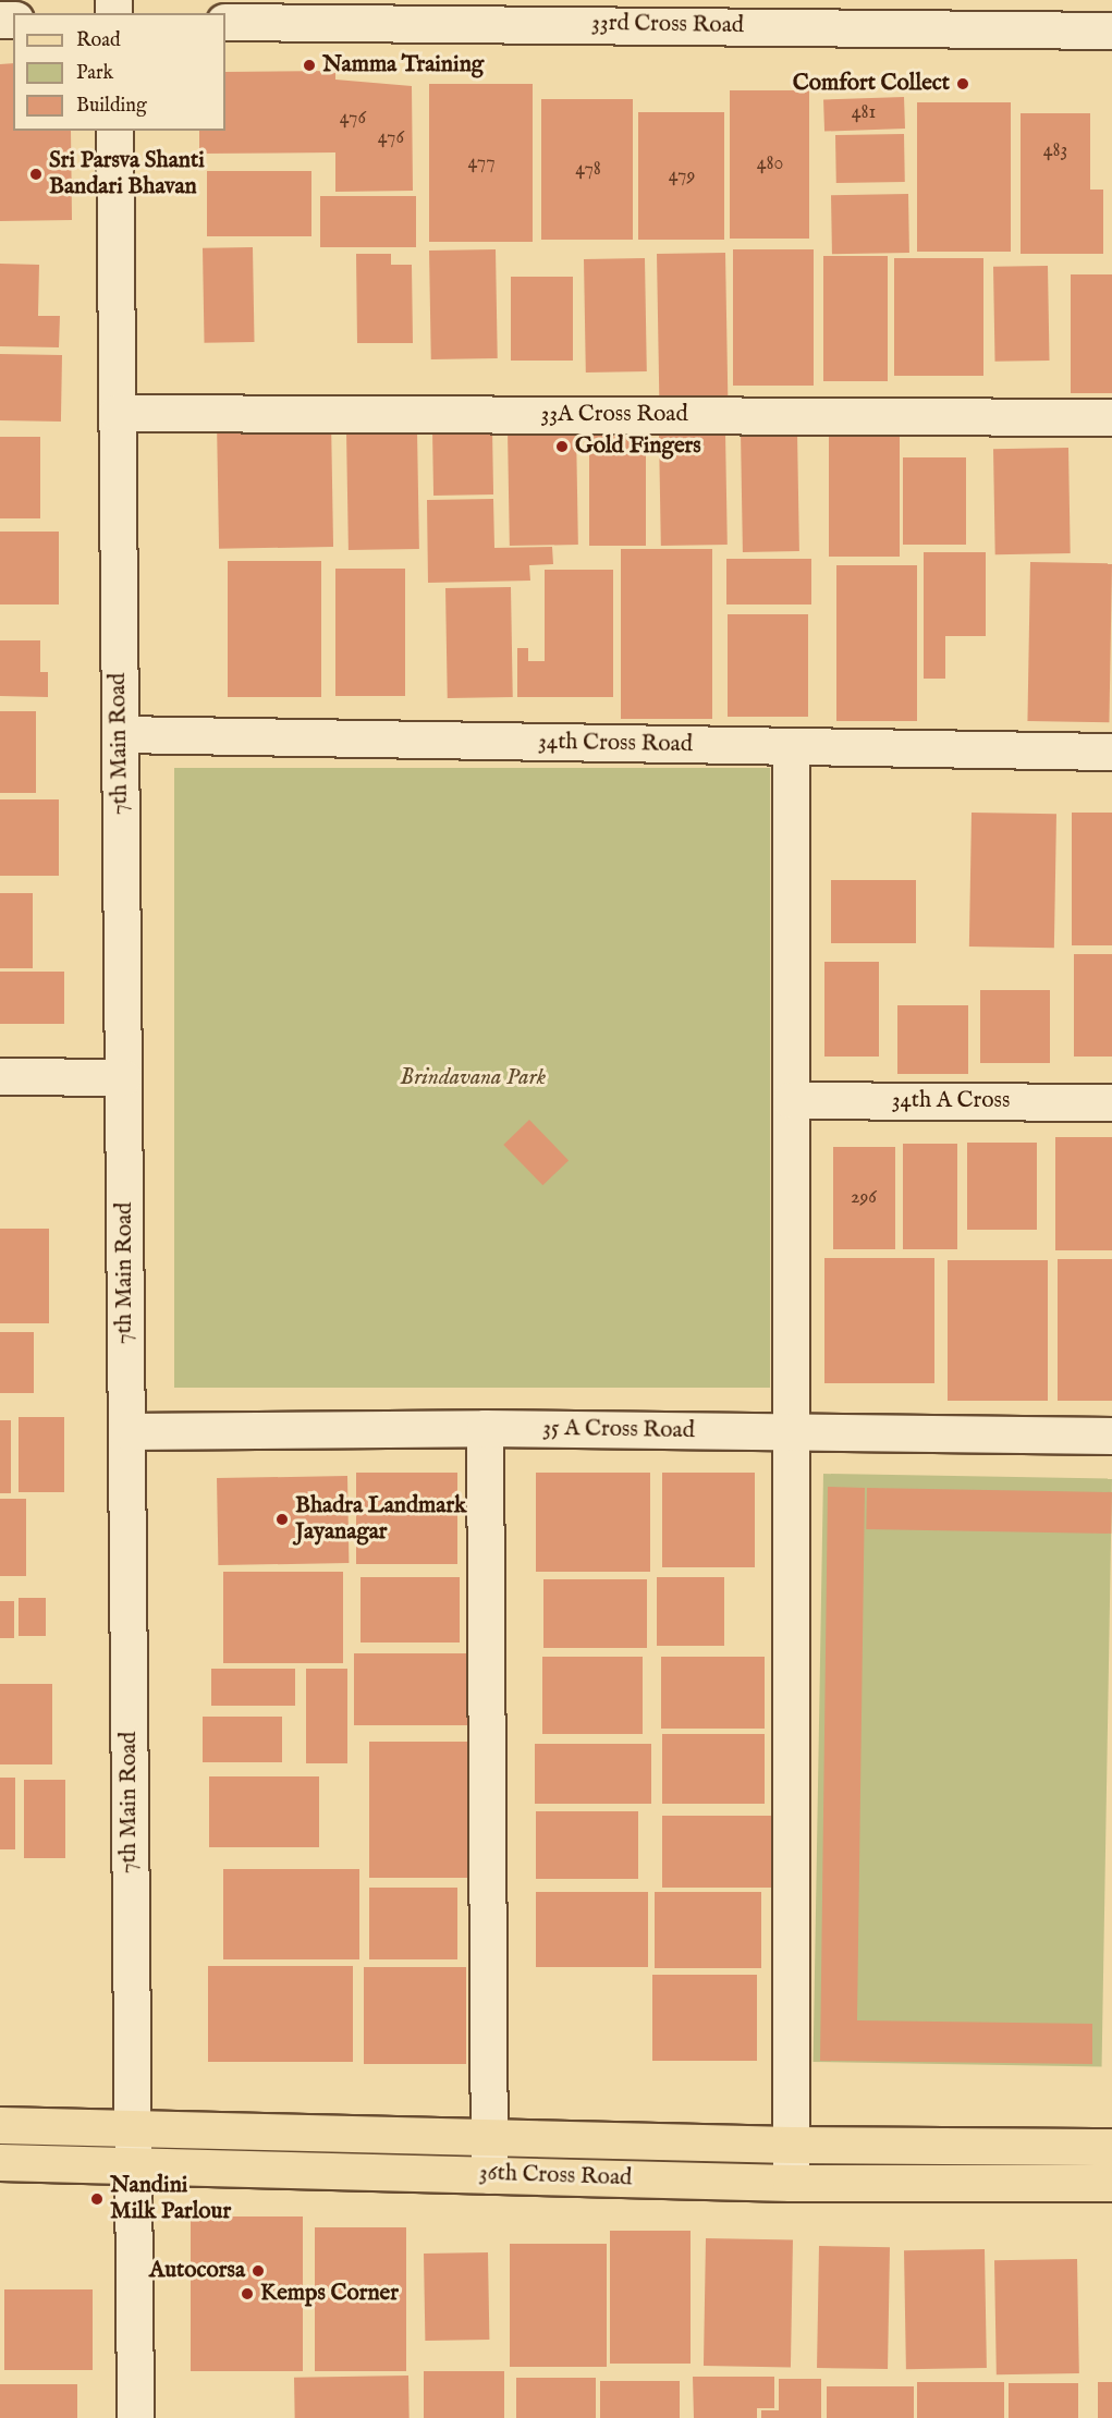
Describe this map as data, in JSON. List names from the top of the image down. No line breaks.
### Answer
{"streets":{"main road":["36th Cross Road"],"street":["33rd Cross Road","33A Cross Road","7th Main Road","34th Cross Road","34th A Cross","35 A Cross Road"]},"crossings":[["33A Cross Road","7th Main Road"],["7th Main Road","34th Cross Road"],["7th Main Road","35 A Cross Road"],["7th Main Road","36th Cross Road"]],"parks":["Brindavana Park"],"places":["Namma Training","Comfort Collect","Sri Parsva Shanti Bandari Bhavan","Gold Fingers","Bhadra Landmark Jayanagar","Nandini Milk Parlour","Autocorsa","Kemps Corner"],"house_numbers":["481","476","476","483","477","480","478","479","296"],"legend":["Road","Park","Building"]}
